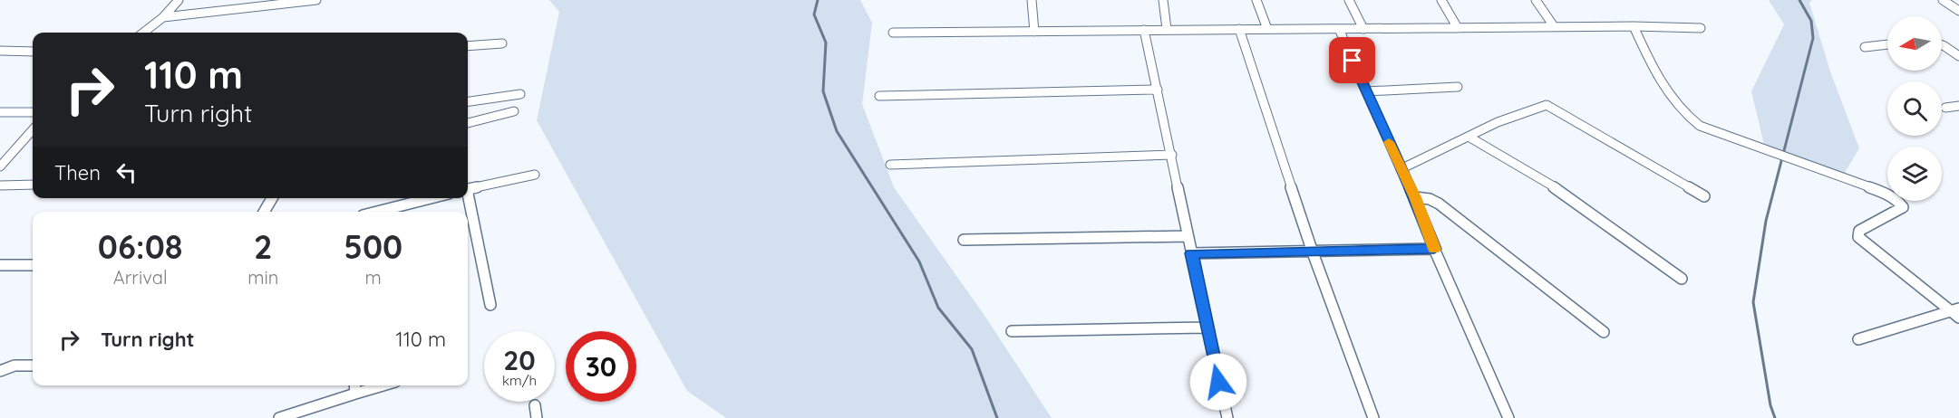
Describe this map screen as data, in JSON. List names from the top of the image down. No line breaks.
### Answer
{"north":"left","page":{"turn":["110 m","Turn right"],"then":"Then","eta":["06:08","Arrival","2","min","500","m"],"list":[{"name":"Turn right","value":"110 m"}],"speed":"20 km/h","limit":"30"}}
